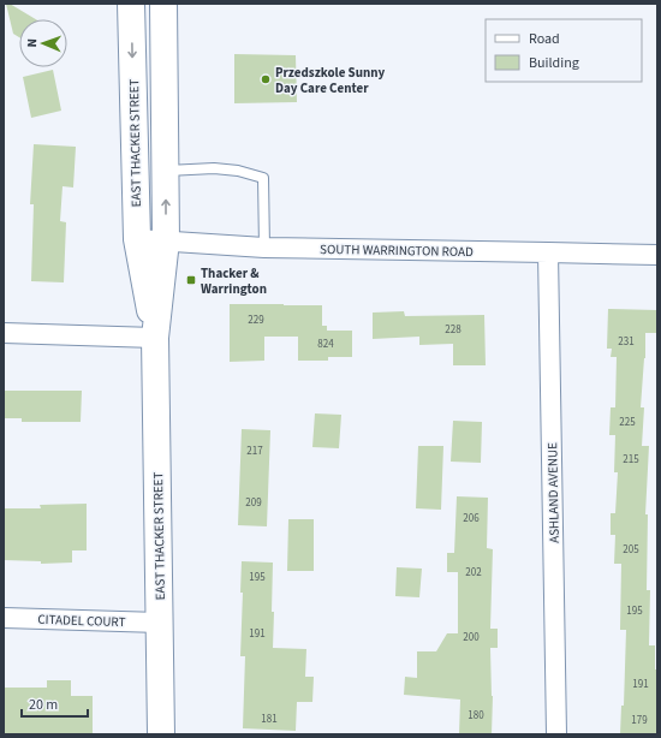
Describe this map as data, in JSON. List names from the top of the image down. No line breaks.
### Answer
{"streets":{"main road":["EAST THACKER STREET"],"street":["SOUTH WARRINGTON ROAD","ASHLAND AVENUE","CITADEL COURT"]},"crossings":[["EAST THACKER STREET","SOUTH WARRINGTON ROAD"],["EAST THACKER STREET","CITADEL COURT"],["SOUTH WARRINGTON ROAD","ASHLAND AVENUE"]],"places":{"other":["Przedszkole Sunny Day Care Center"],"transit":["Thacker & Warrington"]},"house_numbers":["229","228","231","824","225","217","215","209","206","205","202","195","195","191","200","191","180","181","179"],"legend":["Road","Building"],"scale_bar":"20 m","north":"left"}
